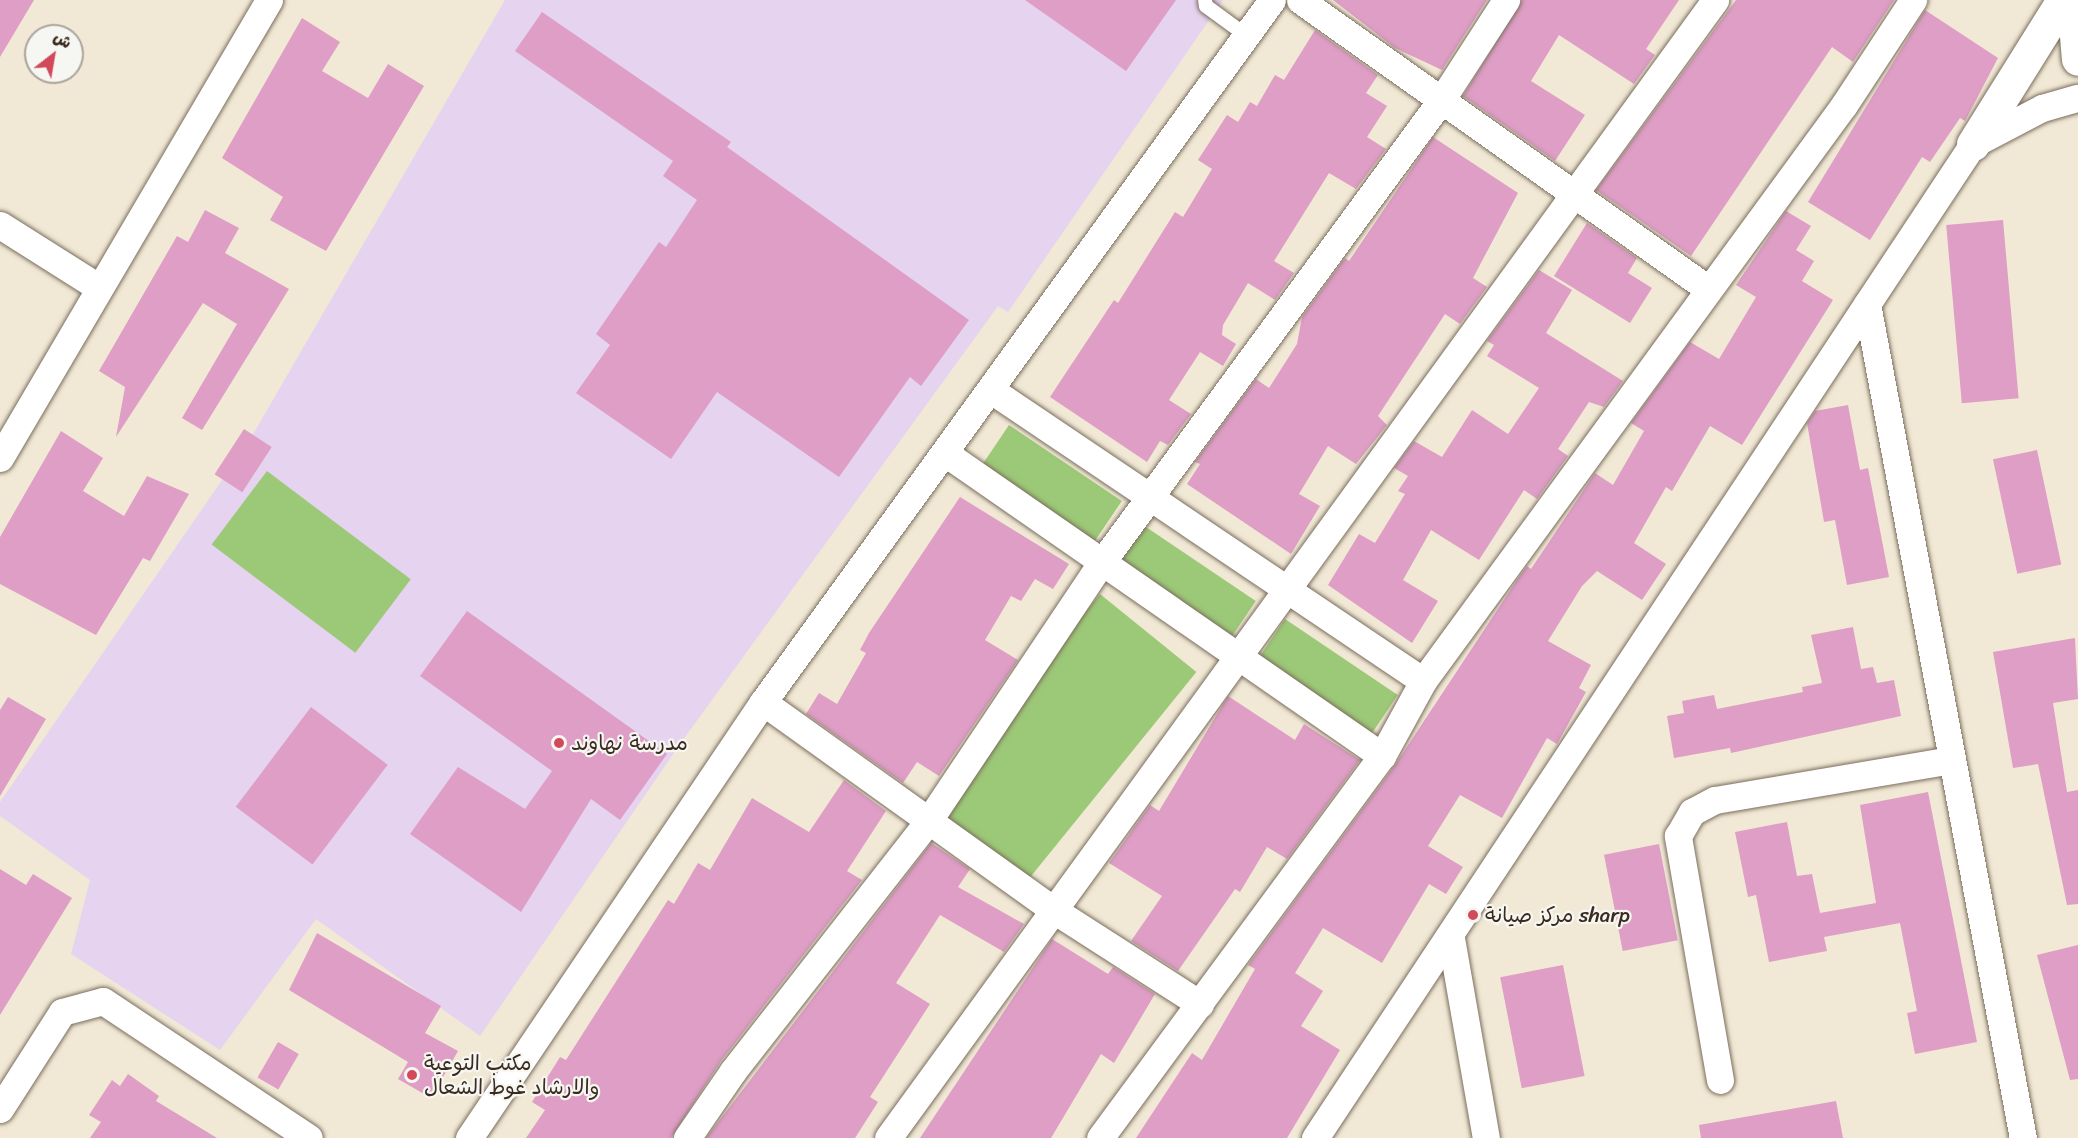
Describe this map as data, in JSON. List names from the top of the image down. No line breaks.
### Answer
{"places":["مدرسة نهاوند","مركز صيانة sharp","مكتب التوعية والارشاد غوط الشعال"],"north":"top right"}
